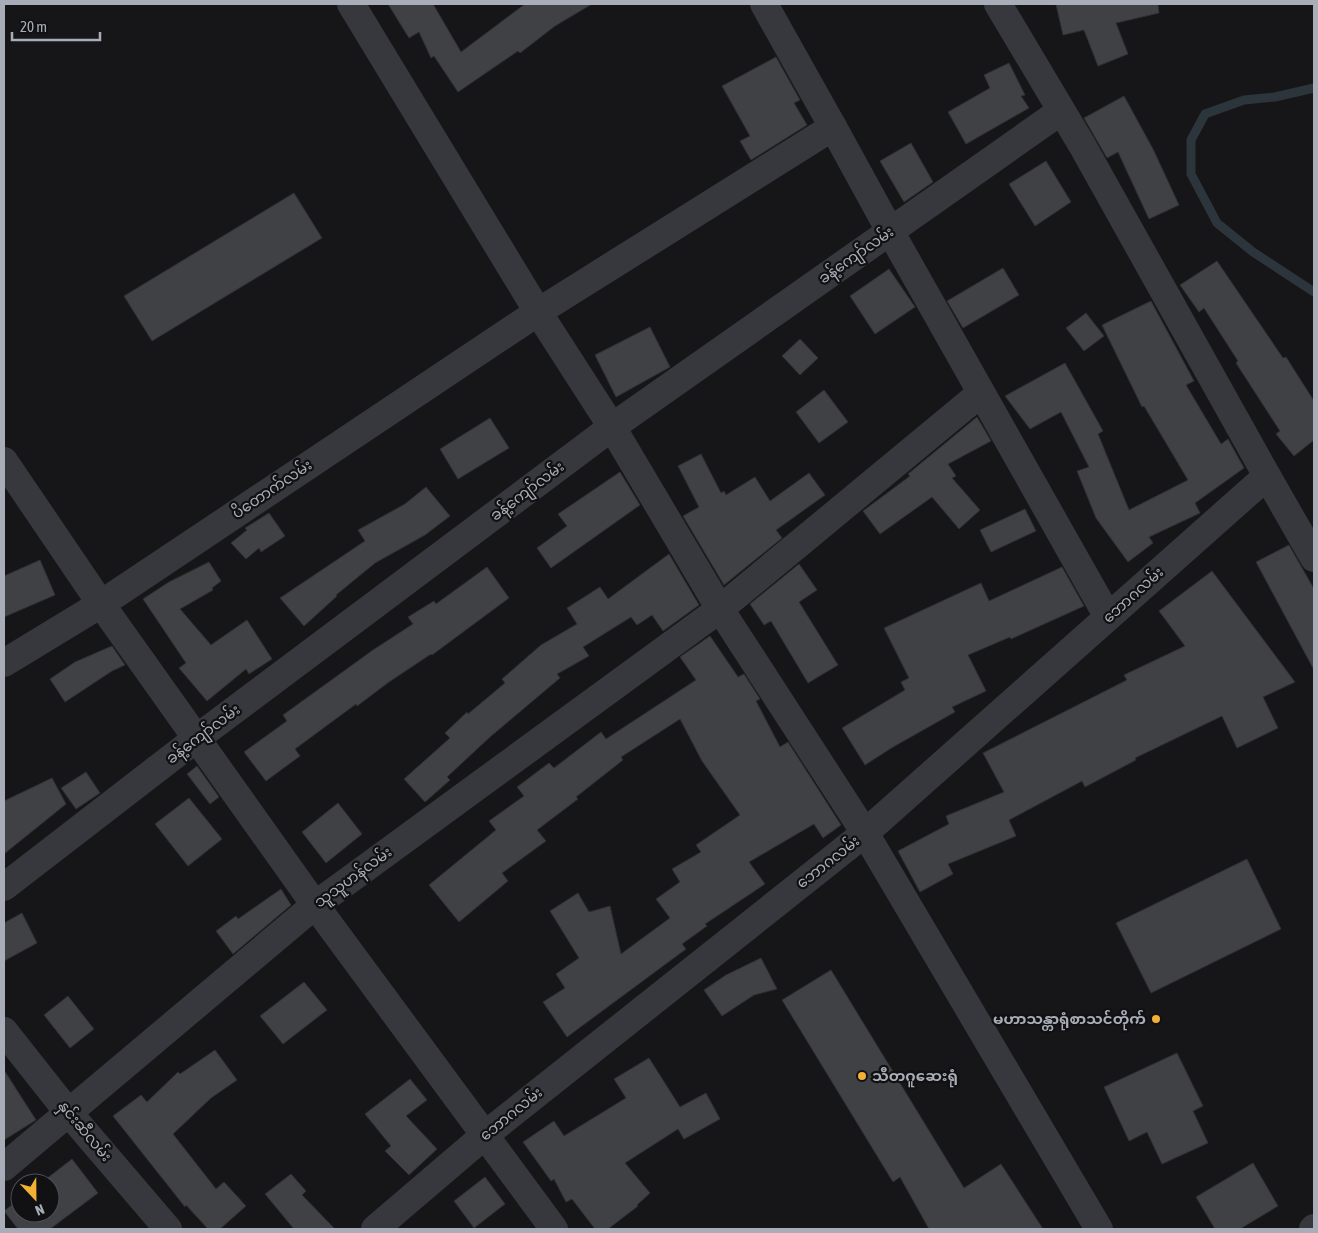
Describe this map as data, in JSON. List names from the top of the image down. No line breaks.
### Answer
{"streets":{"street":["ခန့်ကျော်လမ်း","ပိတောက်လမ်း","ဘောဂလမ်း","သူသူဟန်လမ်း","နှင်းဆီလမ်း"]},"crossings":[["သူသူဟန်လမ်း","နှင်းဆီလမ်း"]],"places":["မဟာသန္တာရုံစာသင်တိုက်","သီတဂူဆေးရုံ"],"scale_bar":"20 m","north":"bottom"}
